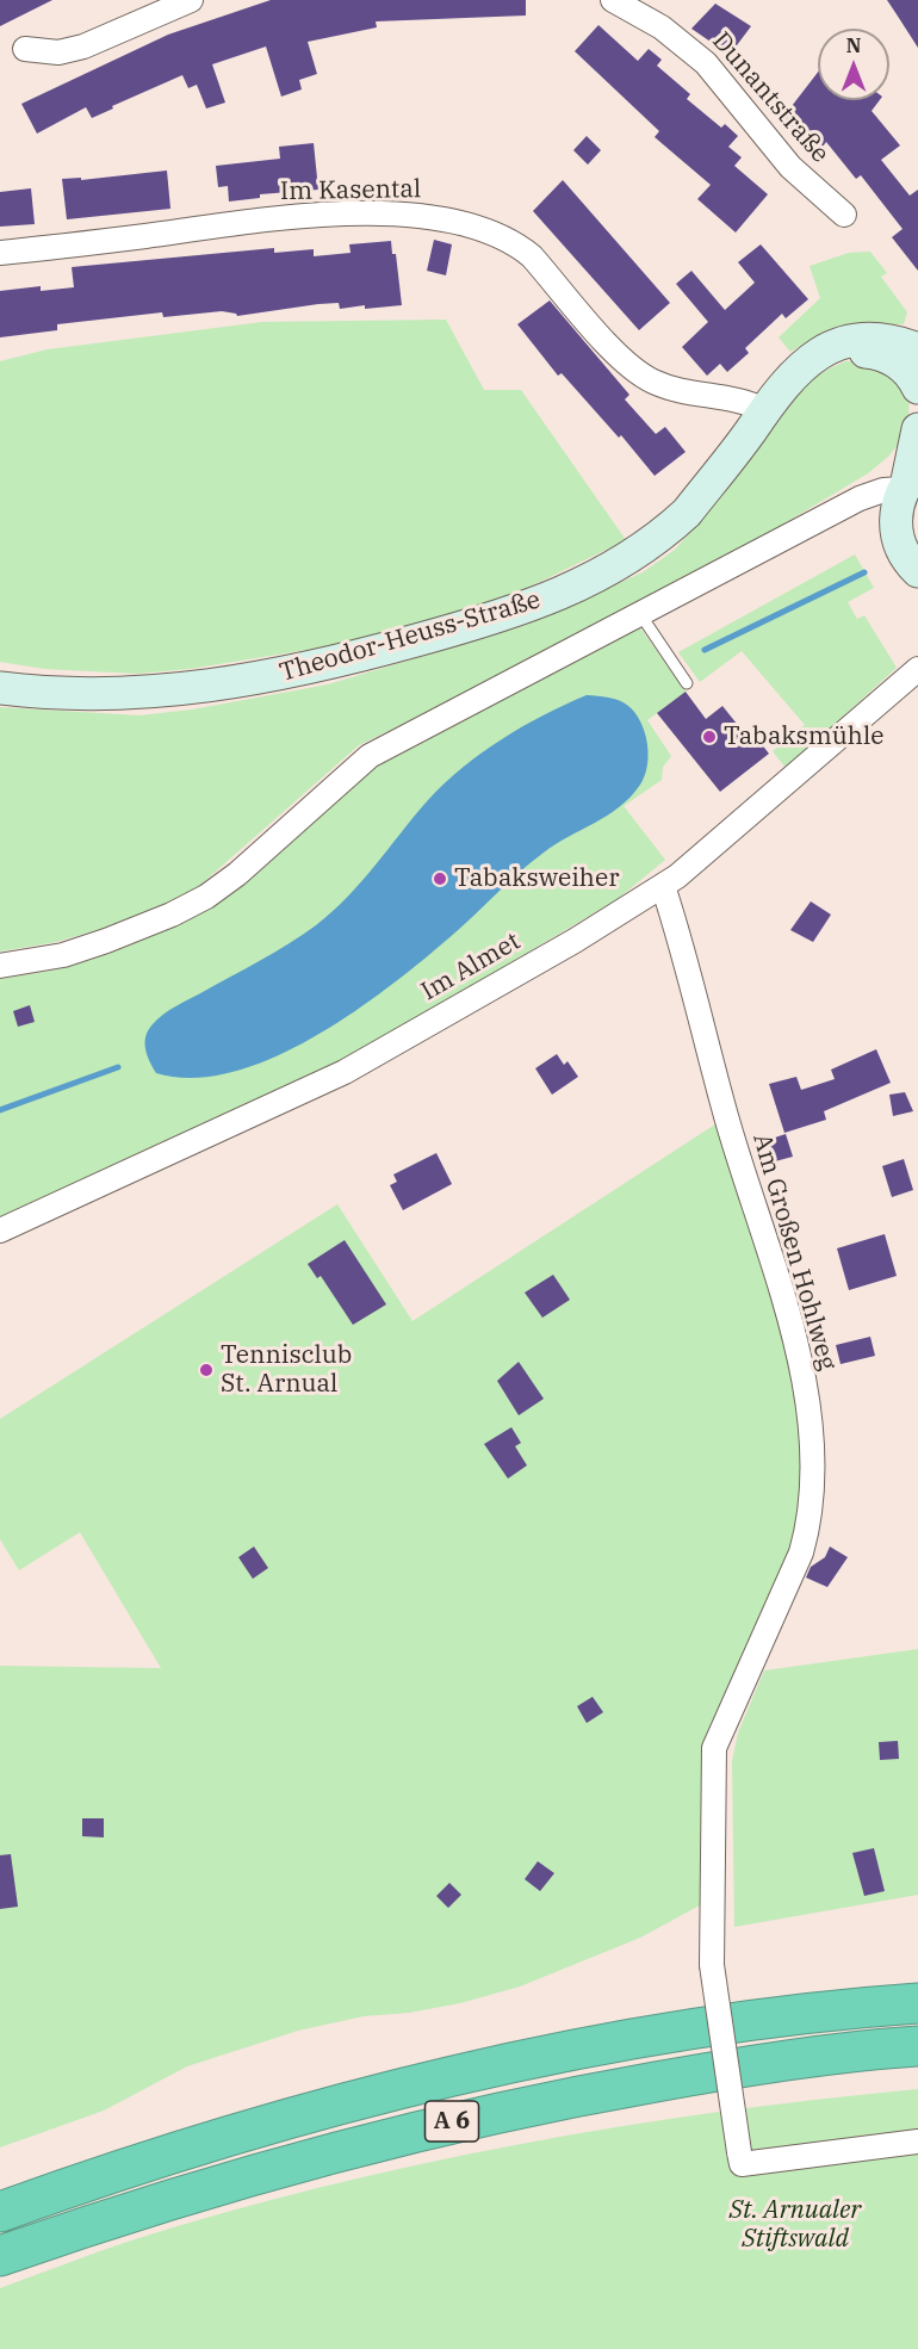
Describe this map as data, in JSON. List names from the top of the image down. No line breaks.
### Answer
{"streets":{"highway":["A 6"],"street":["Dunantstraße","Im Kasental","Theodor-Heuss-Straße","Im Almet","Am Großen Hohlweg"]},"crossings":[["Im Kasental","Theodor-Heuss-Straße"],["Im Almet","Am Großen Hohlweg"]],"parks":["St. Arnualer Stiftswald"],"places":["Tabaksmühle","Tabaksweiher","Tennisclub St. Arnual"],"north":"top"}
